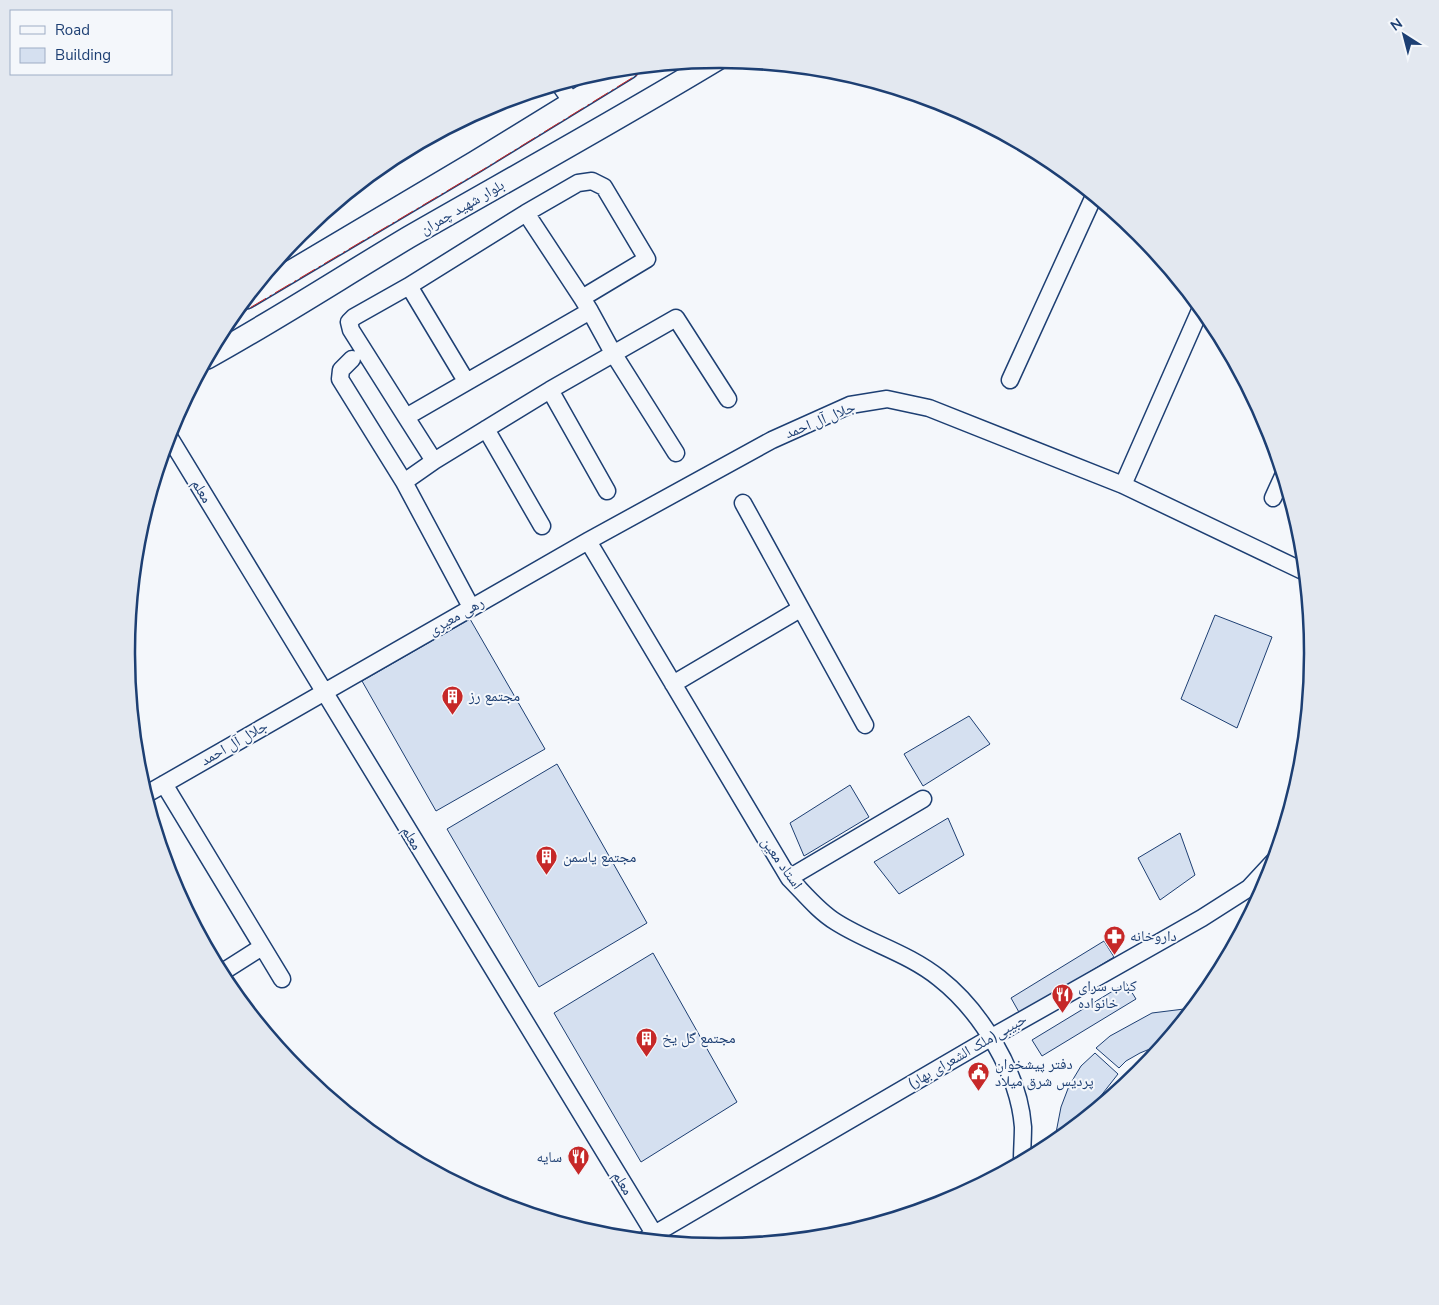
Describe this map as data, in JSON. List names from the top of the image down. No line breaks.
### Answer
{"streets":{"main road":["بلوار شهید چمران"],"street":["جلال آل احمد","معلم","رهی معیری","استاد معین","حبیبی(ملک الشعرای بهار)"]},"crossings":[["جلال آل احمد","معلم"],["جلال آل احمد","رهی معیری"],["جلال آل احمد","استاد معین"],["معلم","رهی معیری"],["رهی معیری","استاد معین"],["استاد معین","حبیبی(ملک الشعرای بهار)"]],"places":{"building":["مجتمع رز","مجتمع یاسمن","مجتمع گل یخ"],"pharmacy":["داروخانه"],"restaurant":["کباب سرای خانواده","سایه"],"public building":["دفتر پیشخوان پردیس شرق میلاد"]},"legend":["Road","Building"],"north":"top left"}
